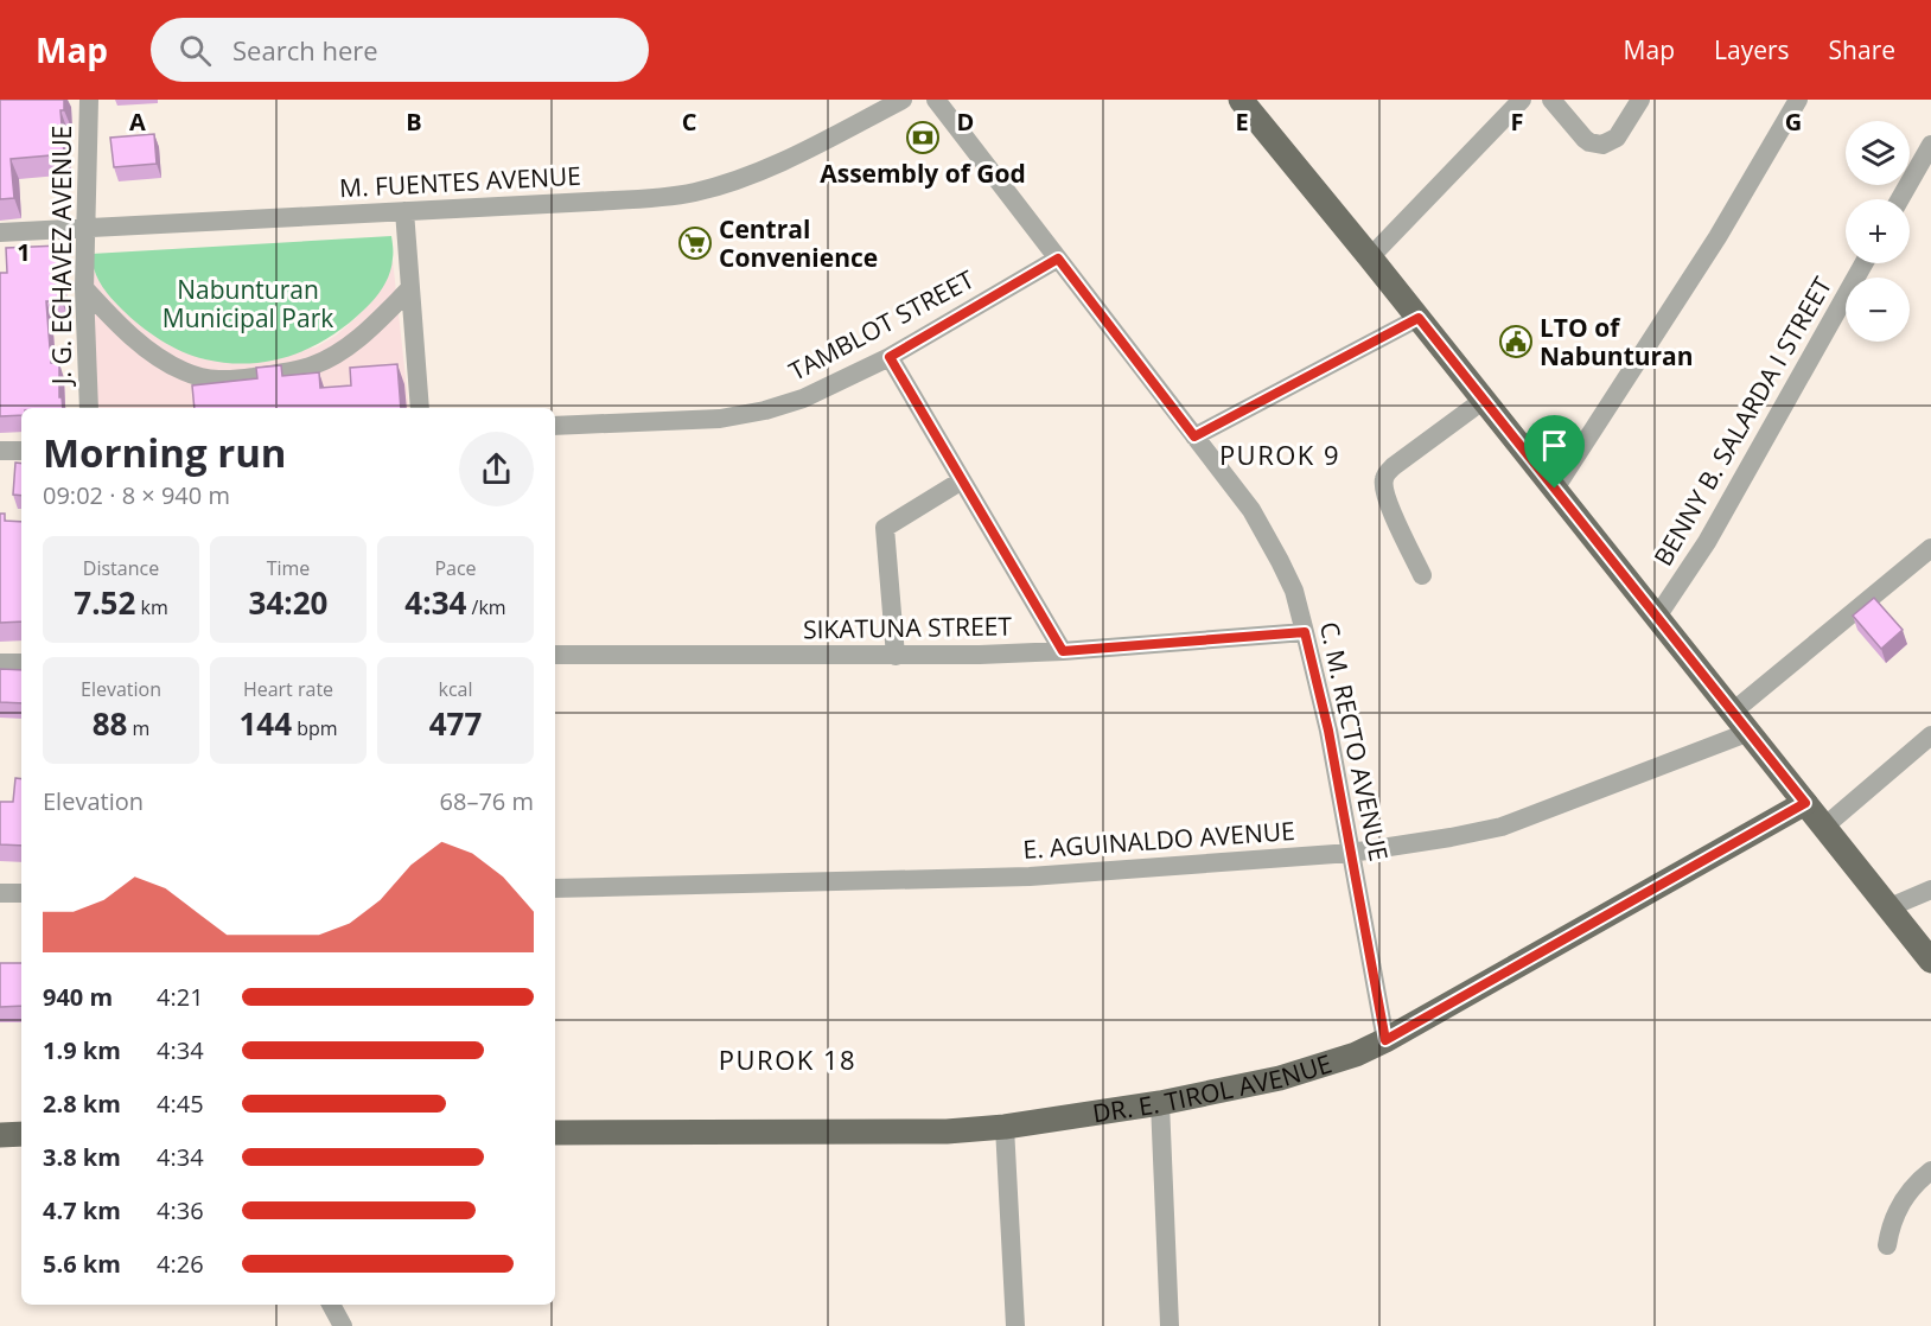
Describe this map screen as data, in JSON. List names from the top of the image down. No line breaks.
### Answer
{"streets":{"main road":["DR. E. TIROL AVENUE"],"street":["M. FUENTES AVENUE","J. G. ECHAVEZ AVENUE","TAMBLOT STREET","BENNY B. SALARDA I STREET","SIKATUNA STREET","C. M. RECTO AVENUE","E. AGUINALDO AVENUE"]},"crossings":[["M. FUENTES AVENUE","J. G. ECHAVEZ AVENUE"],["TAMBLOT STREET","C. M. RECTO AVENUE"],["SIKATUNA STREET","C. M. RECTO AVENUE"],["C. M. RECTO AVENUE","E. AGUINALDO AVENUE"],["C. M. RECTO AVENUE","DR. E. TIROL AVENUE"]],"districts":["PUROK 9","PUROK 18"],"parks":["Nabunturan Municipal Park"],"places":{"bank":["Assembly of God"],"supermarket":["Central Convenience"],"public building":["LTO of Nabunturan"]},"page":{"header":"Map","search":"Search here","nav":["Map","Layers","Share"],"map_buttons":["+","−"],"heading":["Morning run","09:02 · 8 × 940 m"],"stats":[["Distance","7.52 km"],["Time","34:20"],["Pace","4:34 /km"],["Elevation","88 m"],["Heart rate","144 bpm"],["kcal","477"]],"chart":["Elevation","68–76 m"],"list":[{"name":"940 m","note":"4:21"},{"name":"1.9 km","note":"4:34"},{"name":"2.8 km","note":"4:45"},{"name":"3.8 km","note":"4:34"},{"name":"4.7 km","note":"4:36"},{"name":"5.6 km","note":"4:26"}]},"grid":{"columns":["A","B","C","D","E","F","G"],"rows":["1"]}}
